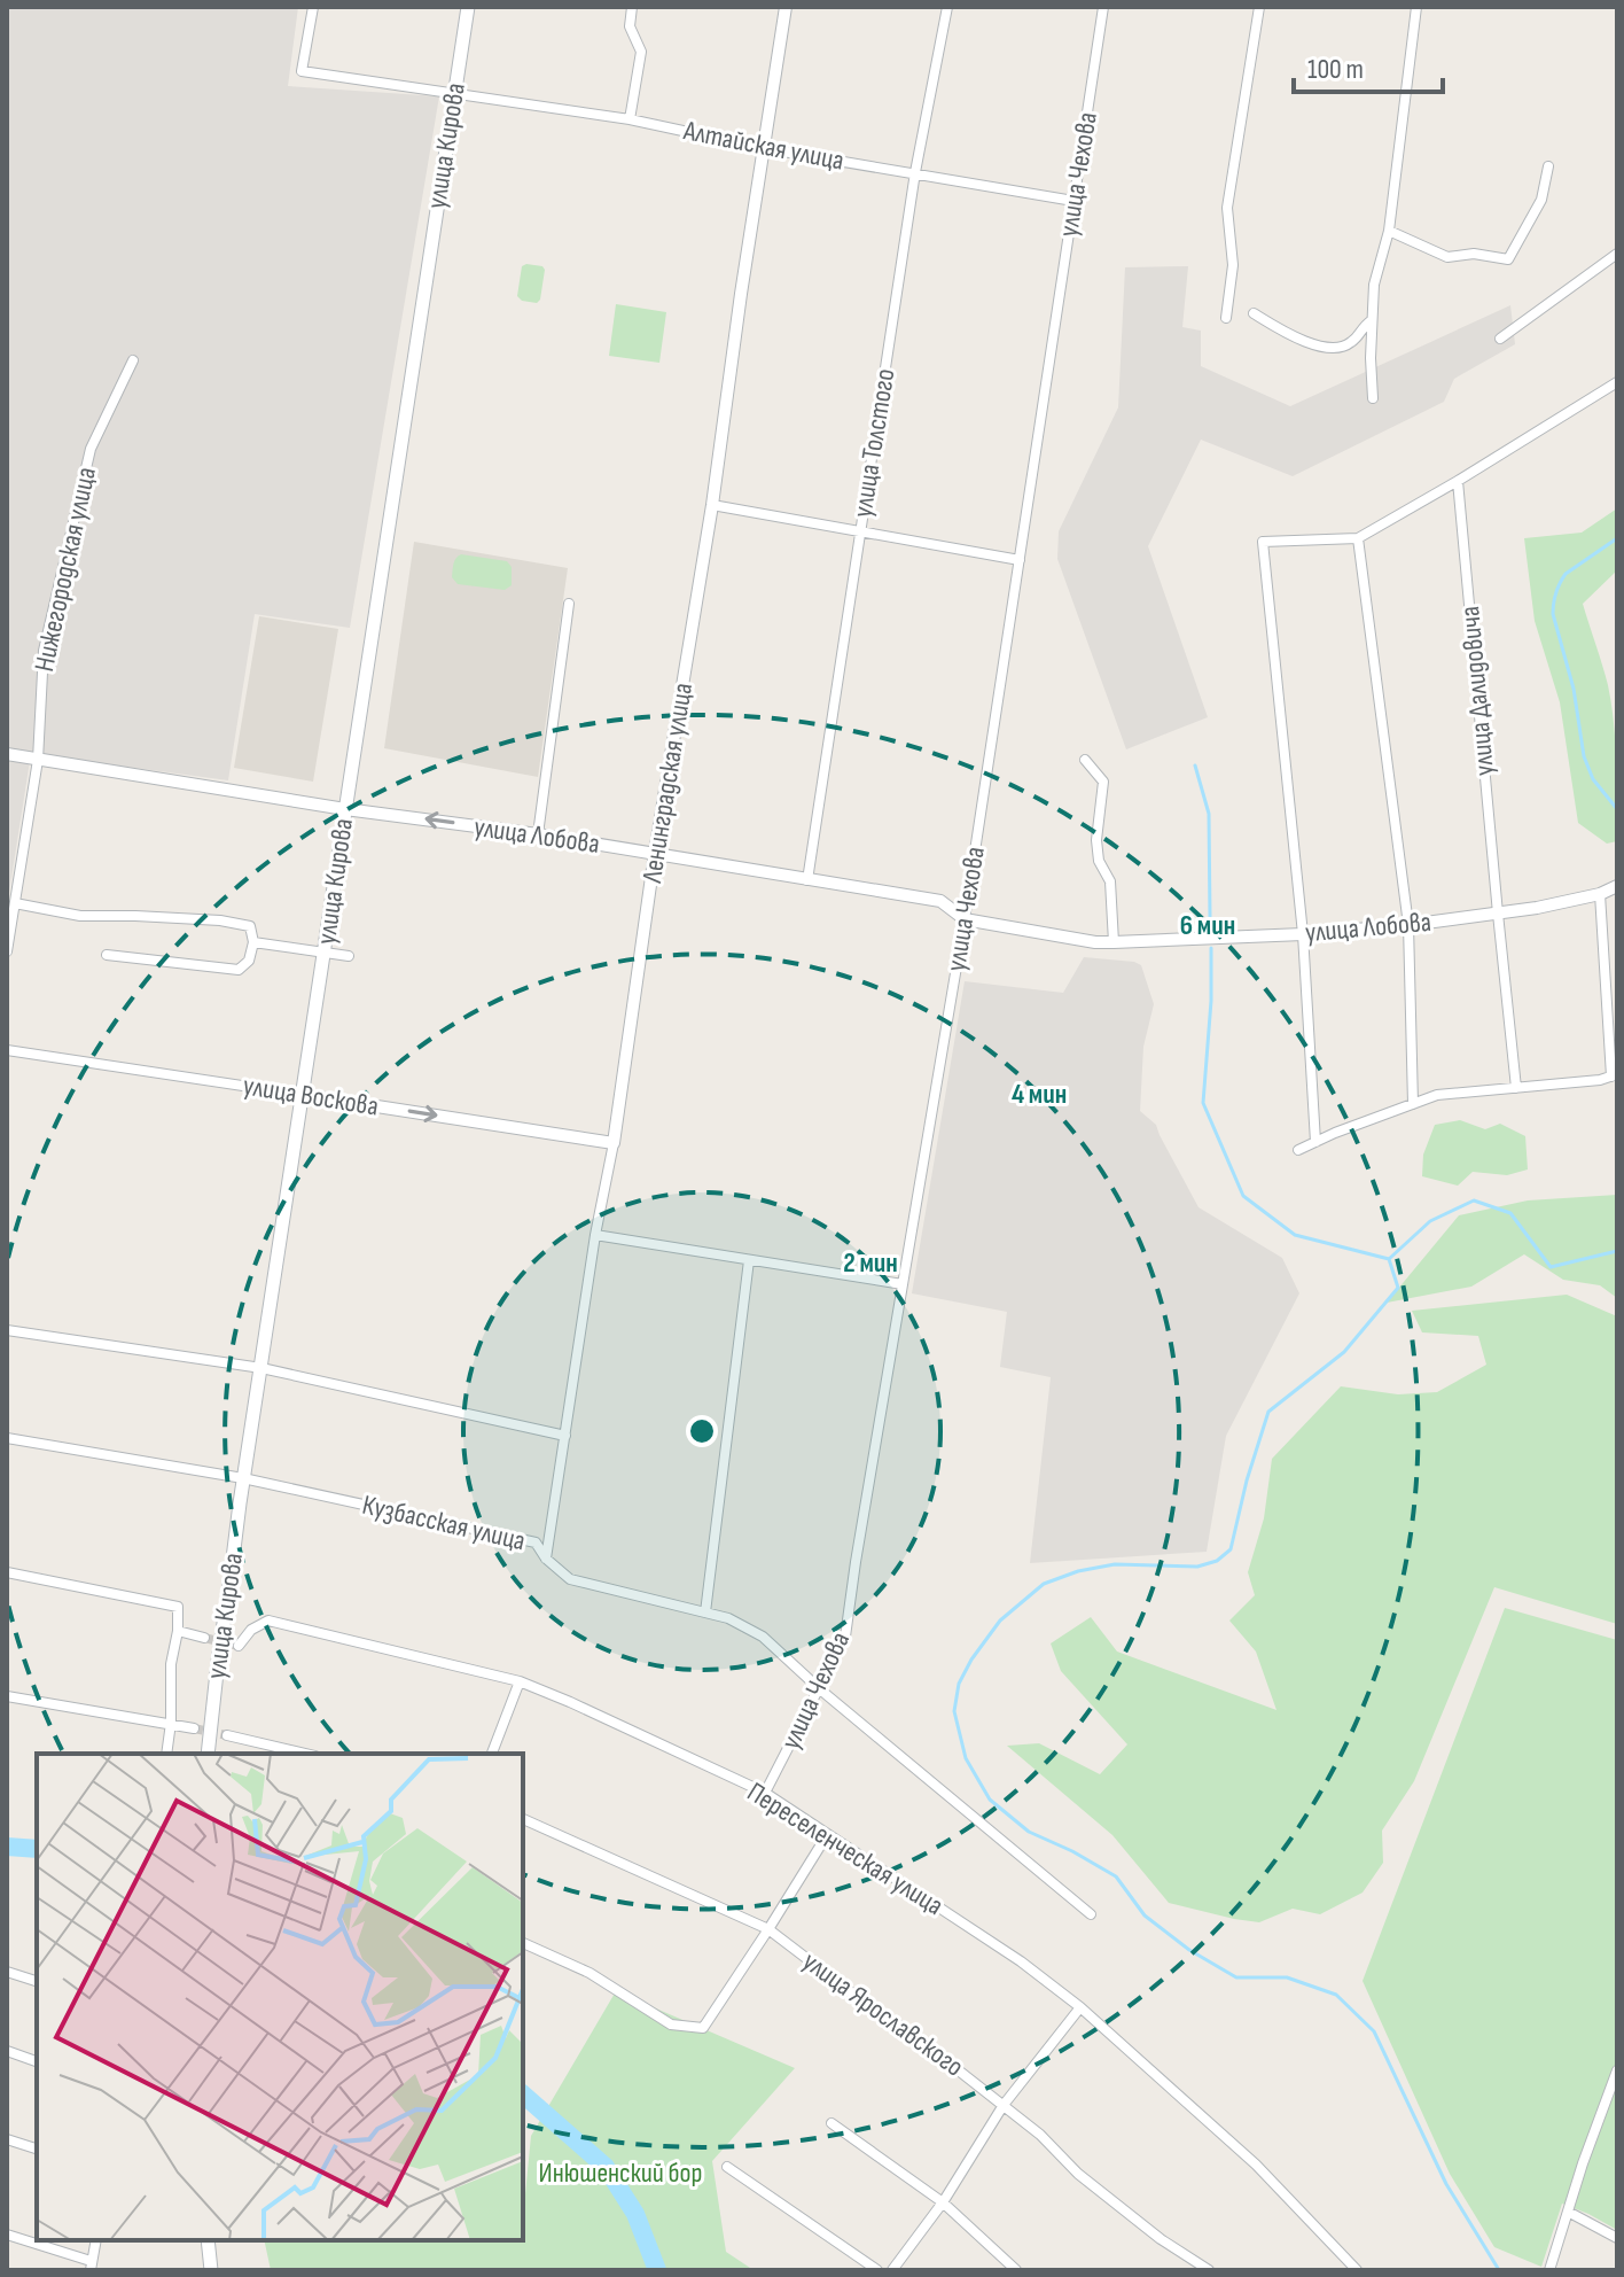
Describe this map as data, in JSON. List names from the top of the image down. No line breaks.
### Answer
{"streets":{"main road":["улица Кирова"],"street":["Алтайская улица","улица Чехова","улица Толстого","Нижегородская улица","улица Далидовича","Ленинградская улица","улица Лобова","улица Воскова","Кузбасская улица","Переселенческая улица","улица Ярославского"]},"crossings":[["улица Кирова","Алтайская улица"],["улица Кирова","улица Лобова"],["улица Кирова","улица Воскова"],["улица Кирова","Кузбасская улица"],["Алтайская улица","улица Чехова"],["Алтайская улица","улица Толстого"],["Алтайская улица","Ленинградская улица"],["улица Чехова","улица Лобова"],["улица Чехова","Кузбасская улица"],["улица Чехова","Переселенческая улица"],["улица Толстого","улица Лобова"],["Нижегородская улица","улица Лобова"],["улица Далидовича","улица Лобова"],["Ленинградская улица","улица Лобова"],["Ленинградская улица","улица Воскова"],["Ленинградская улица","Кузбасская улица"]],"one_way":["улица Воскова"],"parks":["Инюшенский бор"],"scale_bar":"100 m","rings":["6 мин","4 мин","2 мин"]}
